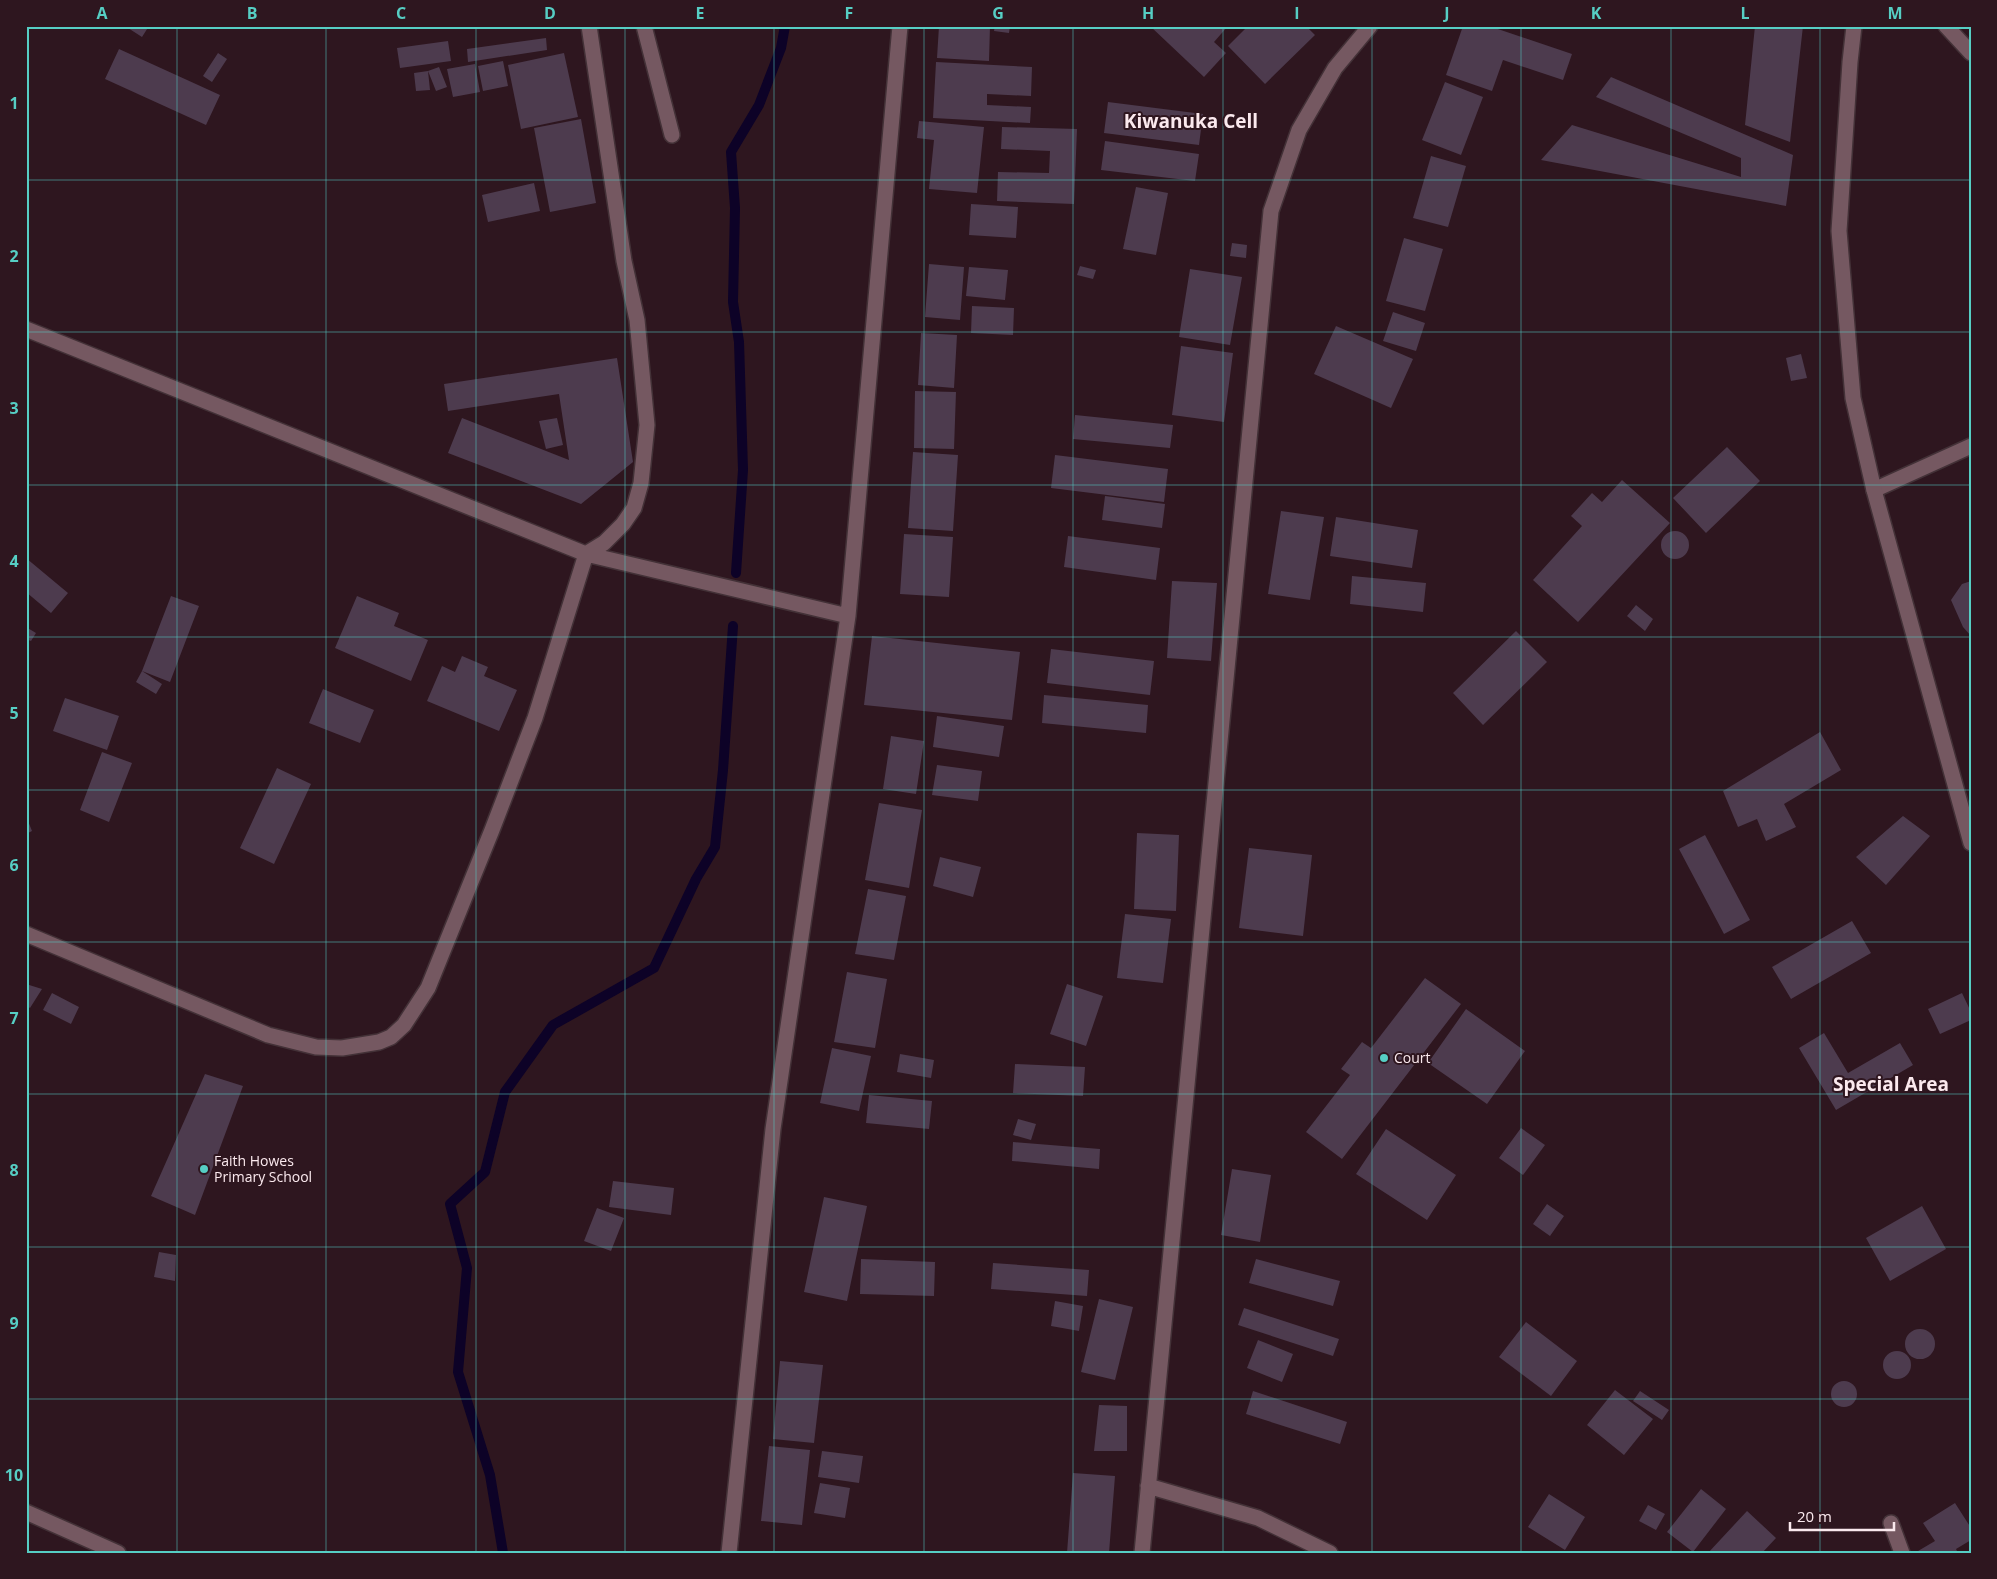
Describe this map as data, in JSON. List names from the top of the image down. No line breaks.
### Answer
{"districts":["Kiwanuka Cell","Special Area"],"places":["Court","Faith Howes Primary School"],"scale_bar":"20 m","grid":{"columns":["A","B","C","D","E","F","G","H","I","J","K","L","M"],"rows":["1","2","3","4","5","6","7","8","9","10"]}}
